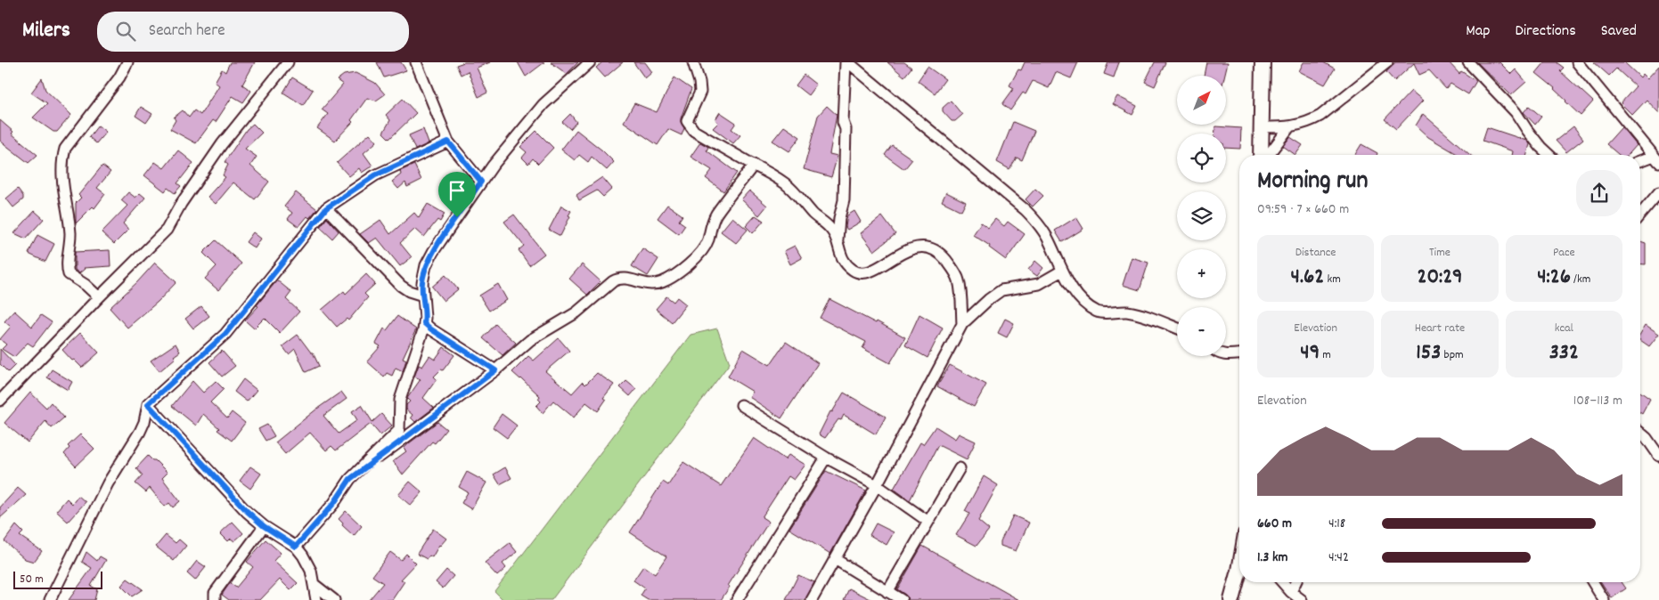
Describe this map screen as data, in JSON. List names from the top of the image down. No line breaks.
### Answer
{"scale_bar":"50 m","north":"top right","page":{"header":"Milers","search":"Search here","nav":["Map","Directions","Saved"],"map_buttons":["+","−"],"heading":["Morning run","09:59 · 7 × 660 m"],"stats":[["Distance","4.62 km"],["Time","20:29"],["Pace","4:26 /km"],["Elevation","49 m"],["Heart rate","153 bpm"],["kcal","332"]],"chart":["Elevation","108–113 m"],"list":[{"name":"660 m","note":"4:18"},{"name":"1.3 km","note":"4:42"}],"scale":"50 m"}}
